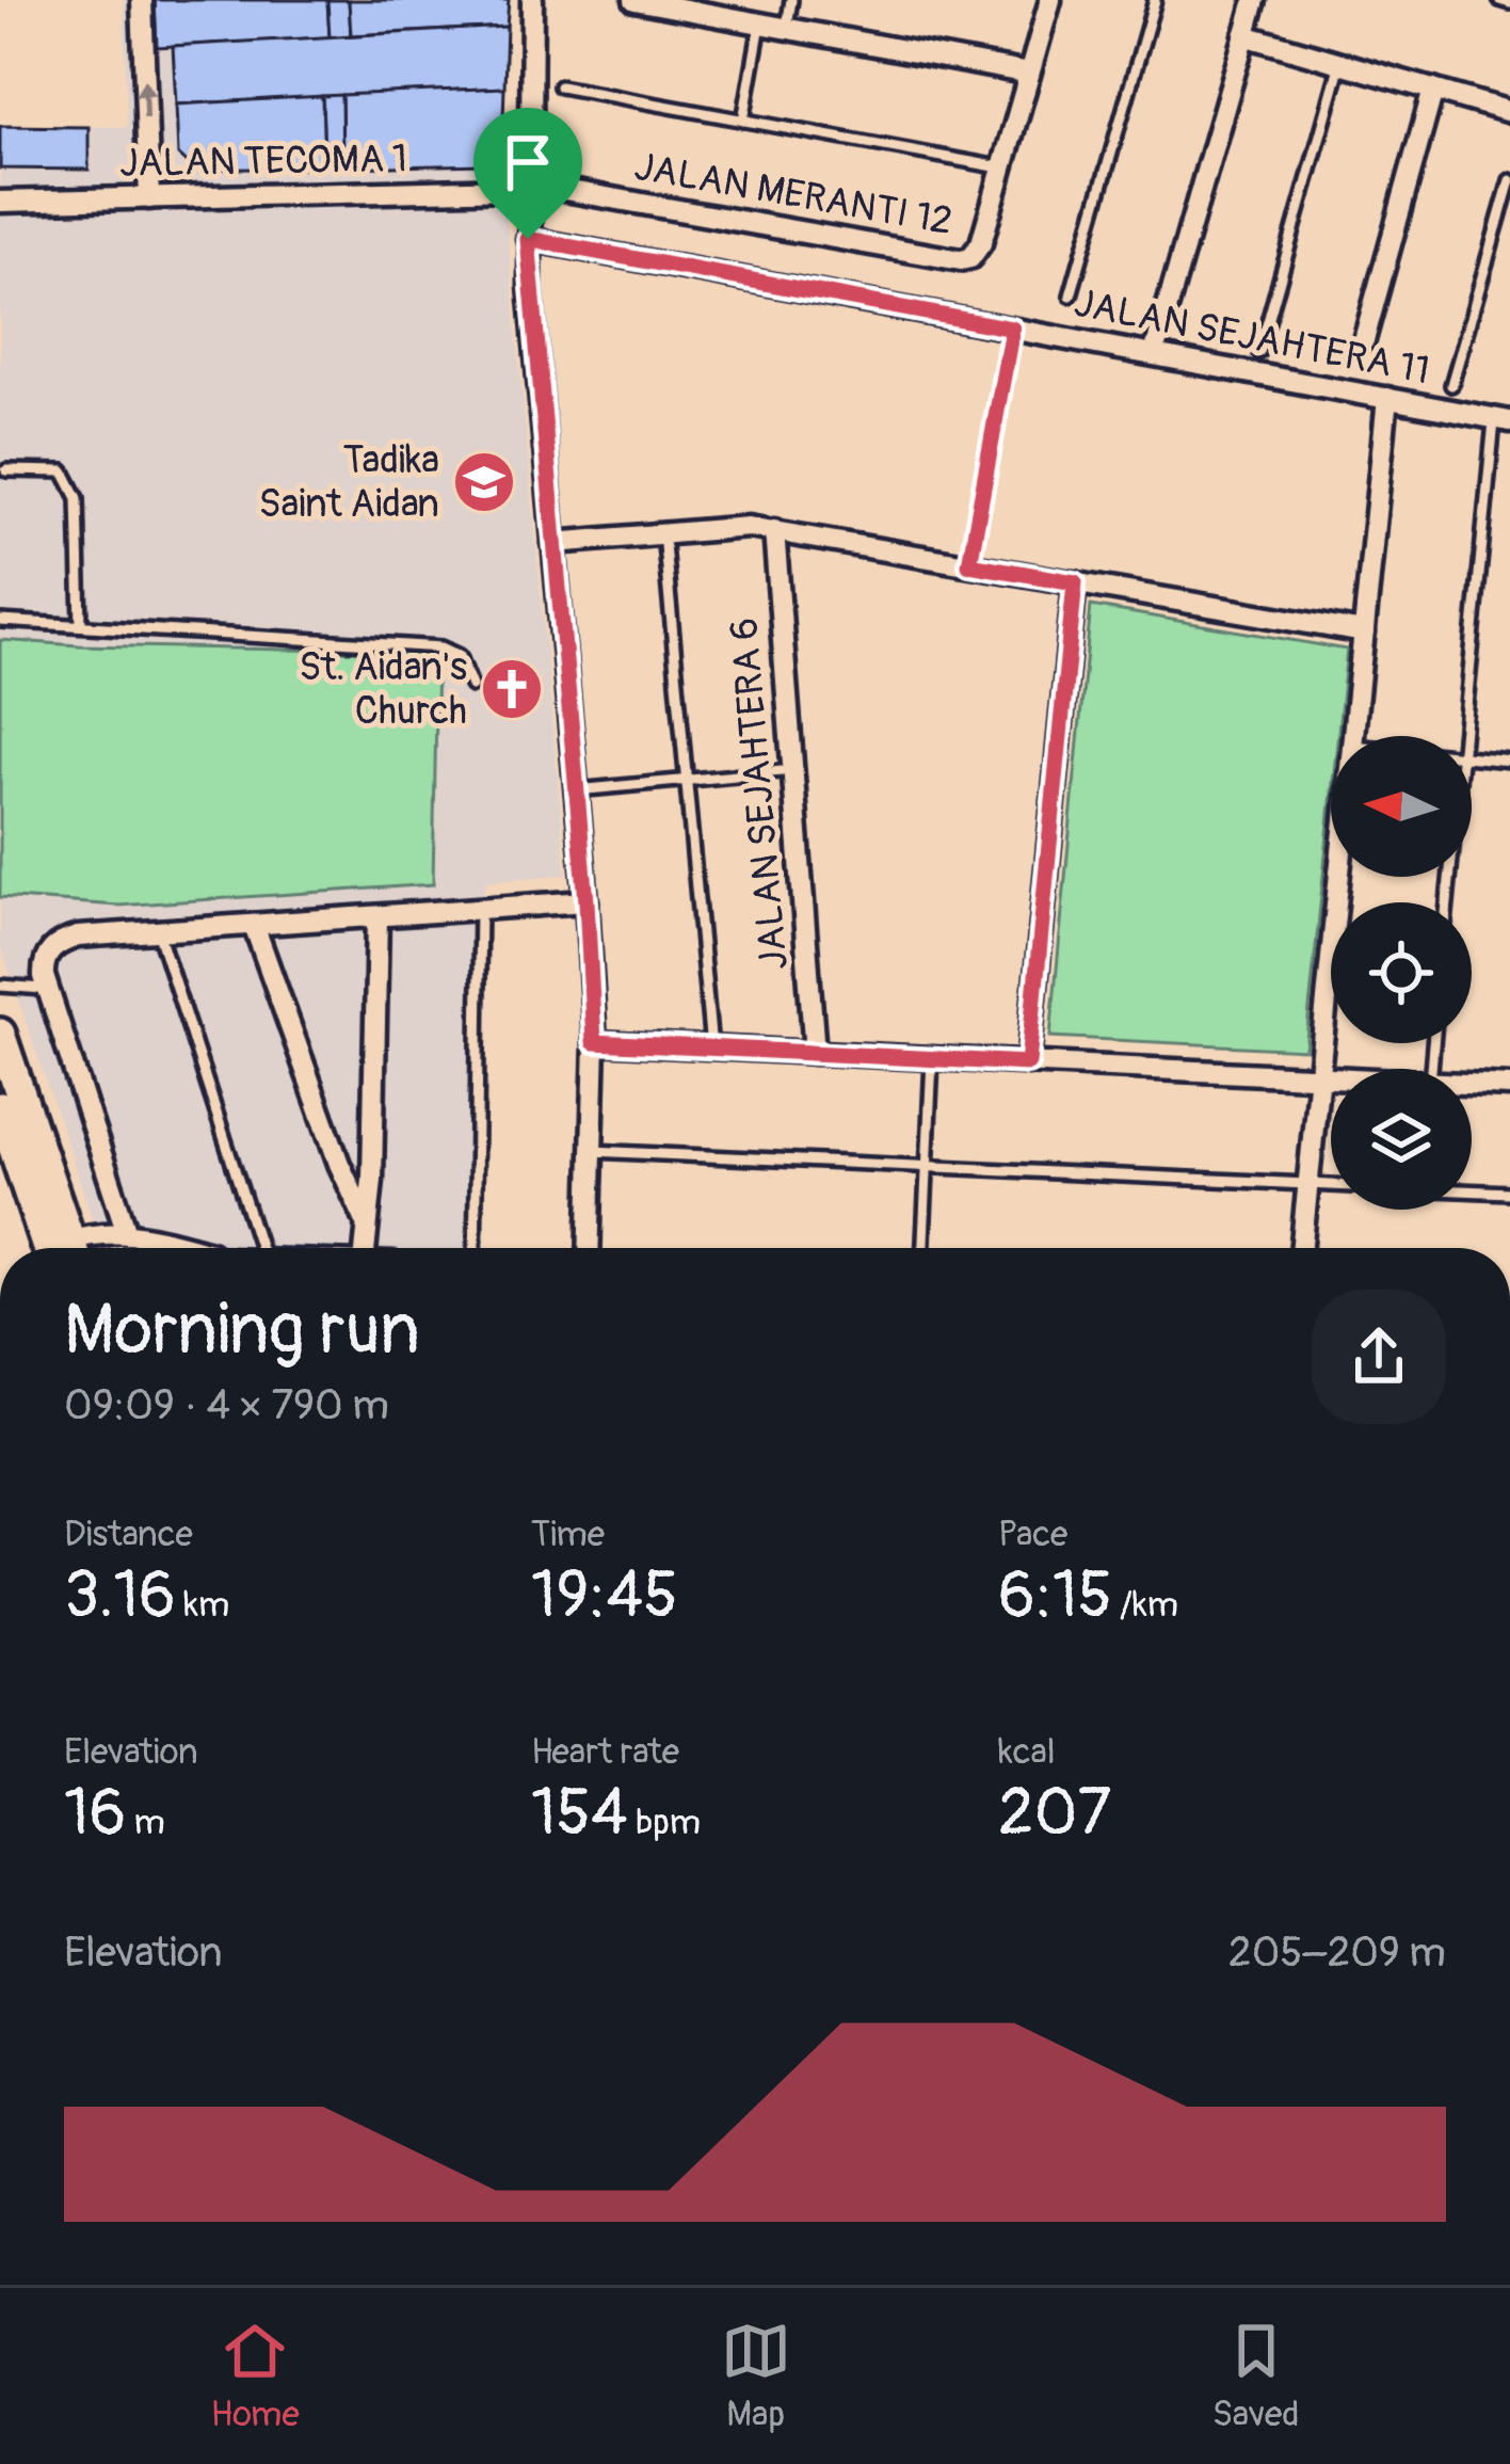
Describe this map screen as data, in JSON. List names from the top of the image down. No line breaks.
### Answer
{"streets":{"street":["JALAN TECOMA 1","JALAN MERANTI 12","JALAN SEJAHTERA 11","JALAN SEJAHTERA 6"]},"crossings":[["JALAN TECOMA 1","JALAN MERANTI 12"]],"places":{"school or university":["Tadika Saint Aidan"],"church":["St. Aidan's Church"]},"north":"left","page":{"heading":["Morning run","09:09 · 4 × 790 m"],"stats":[["Distance","3.16 km"],["Time","19:45"],["Pace","6:15 /km"],["Elevation","16 m"],["Heart rate","154 bpm"],["kcal","207"]],"chart":["Elevation","205–209 m"],"tabs":["Home","Map","Saved"]}}
